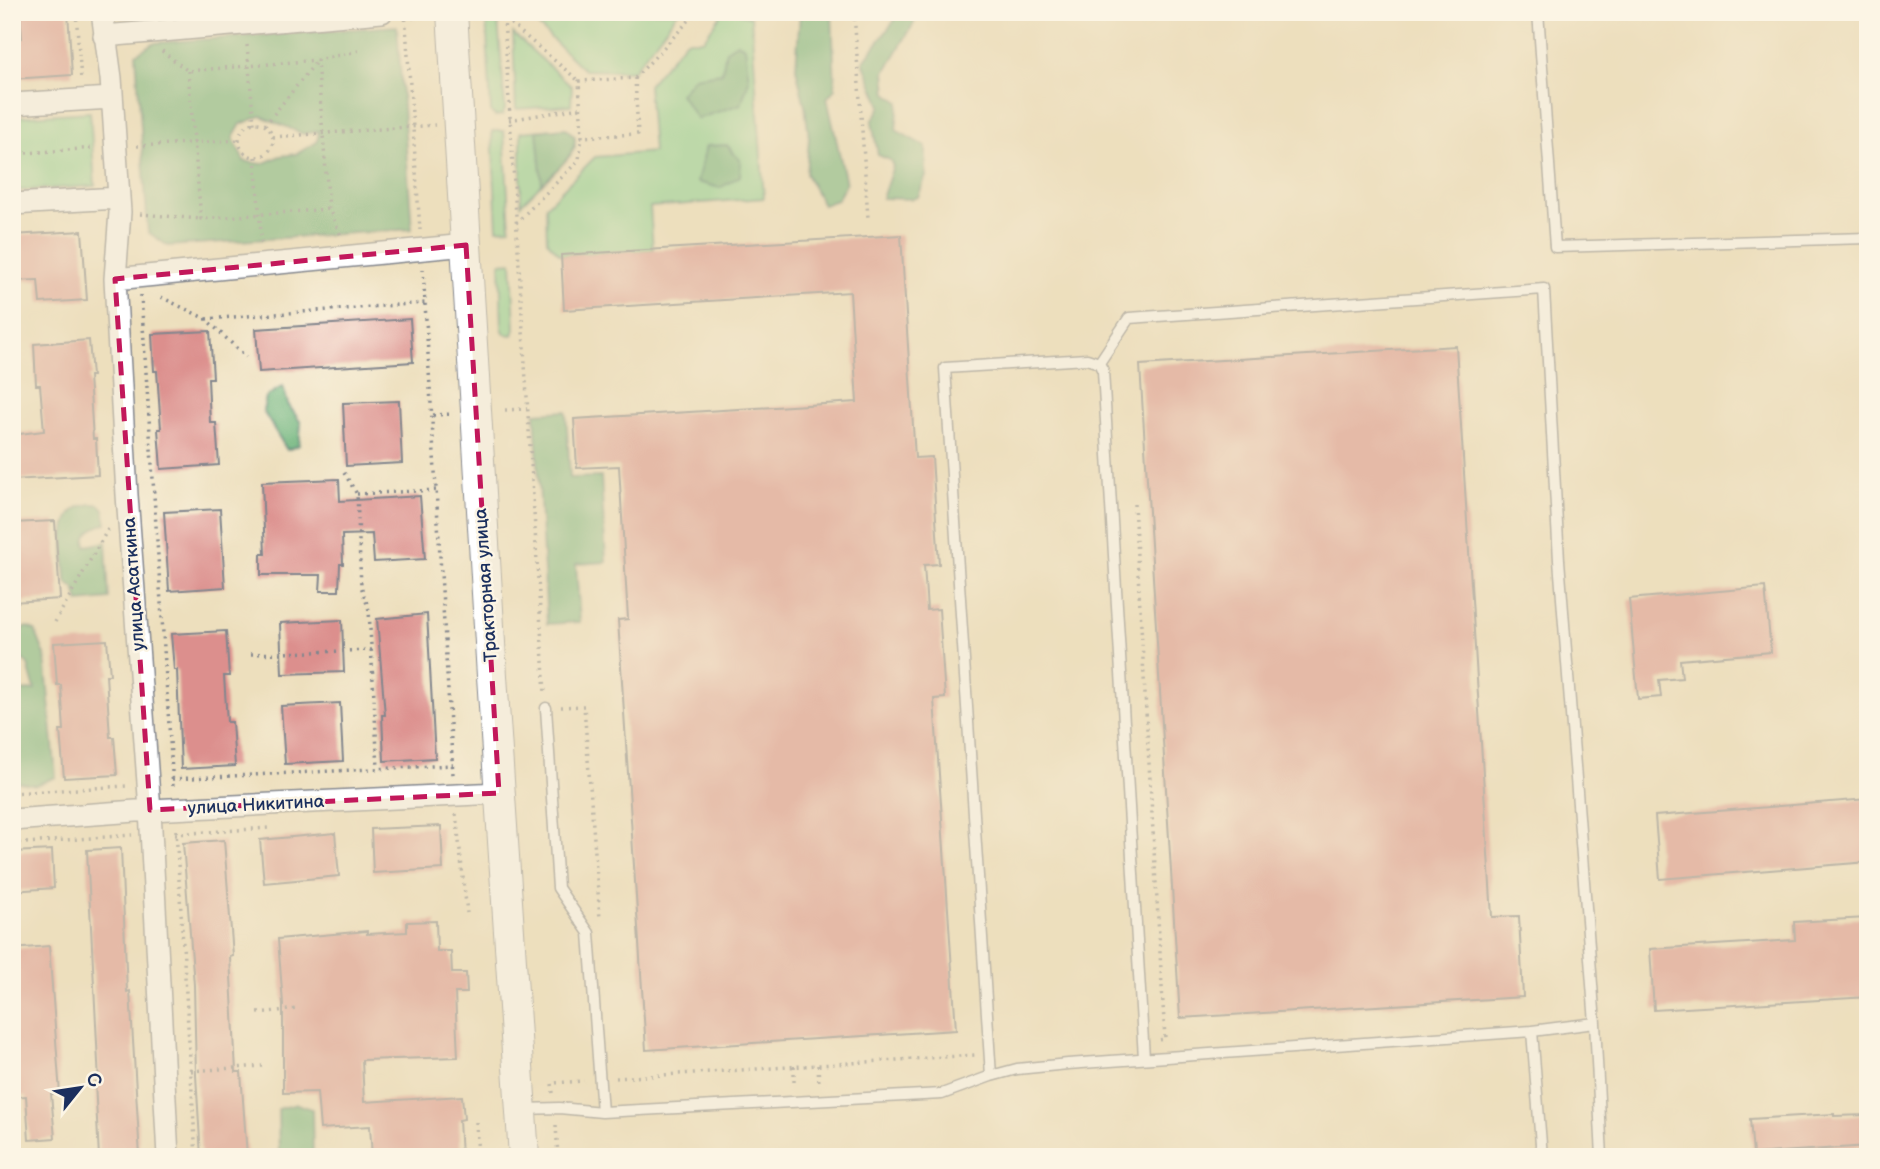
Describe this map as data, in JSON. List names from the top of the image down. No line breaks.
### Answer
{"streets":{"main road":["Тракторная улица"],"street":["улица Асаткина","улица Никитина"]},"crossings":[["улица Асаткина","улица Никитина"],["Тракторная улица","улица Никитина"]],"north":"top right"}
